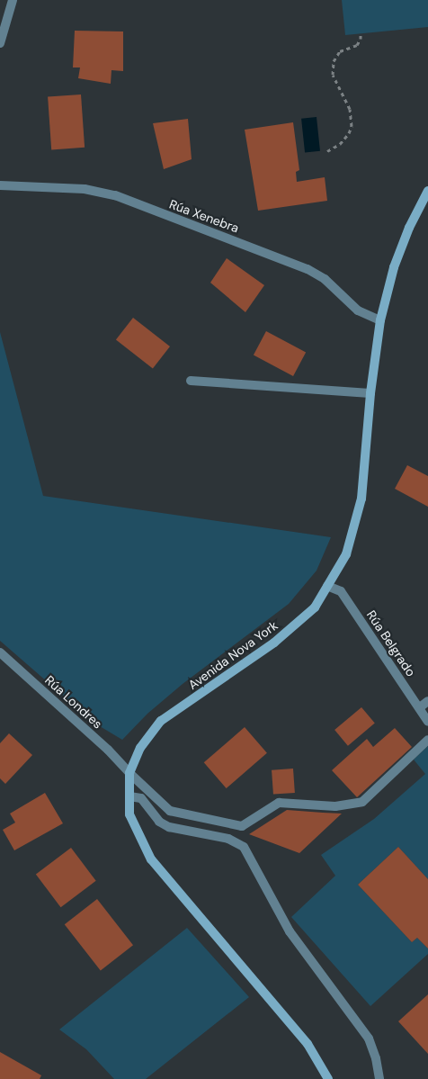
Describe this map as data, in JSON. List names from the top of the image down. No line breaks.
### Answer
{"streets":{"main road":["Avenida Nova York"],"street":["Rúa Xenebra","Rúa Belgrado","Rúa Londres"]},"crossings":[["Rúa Xenebra","Avenida Nova York"],["Rúa Belgrado","Avenida Nova York"],["Avenida Nova York","Rúa Londres"]]}
